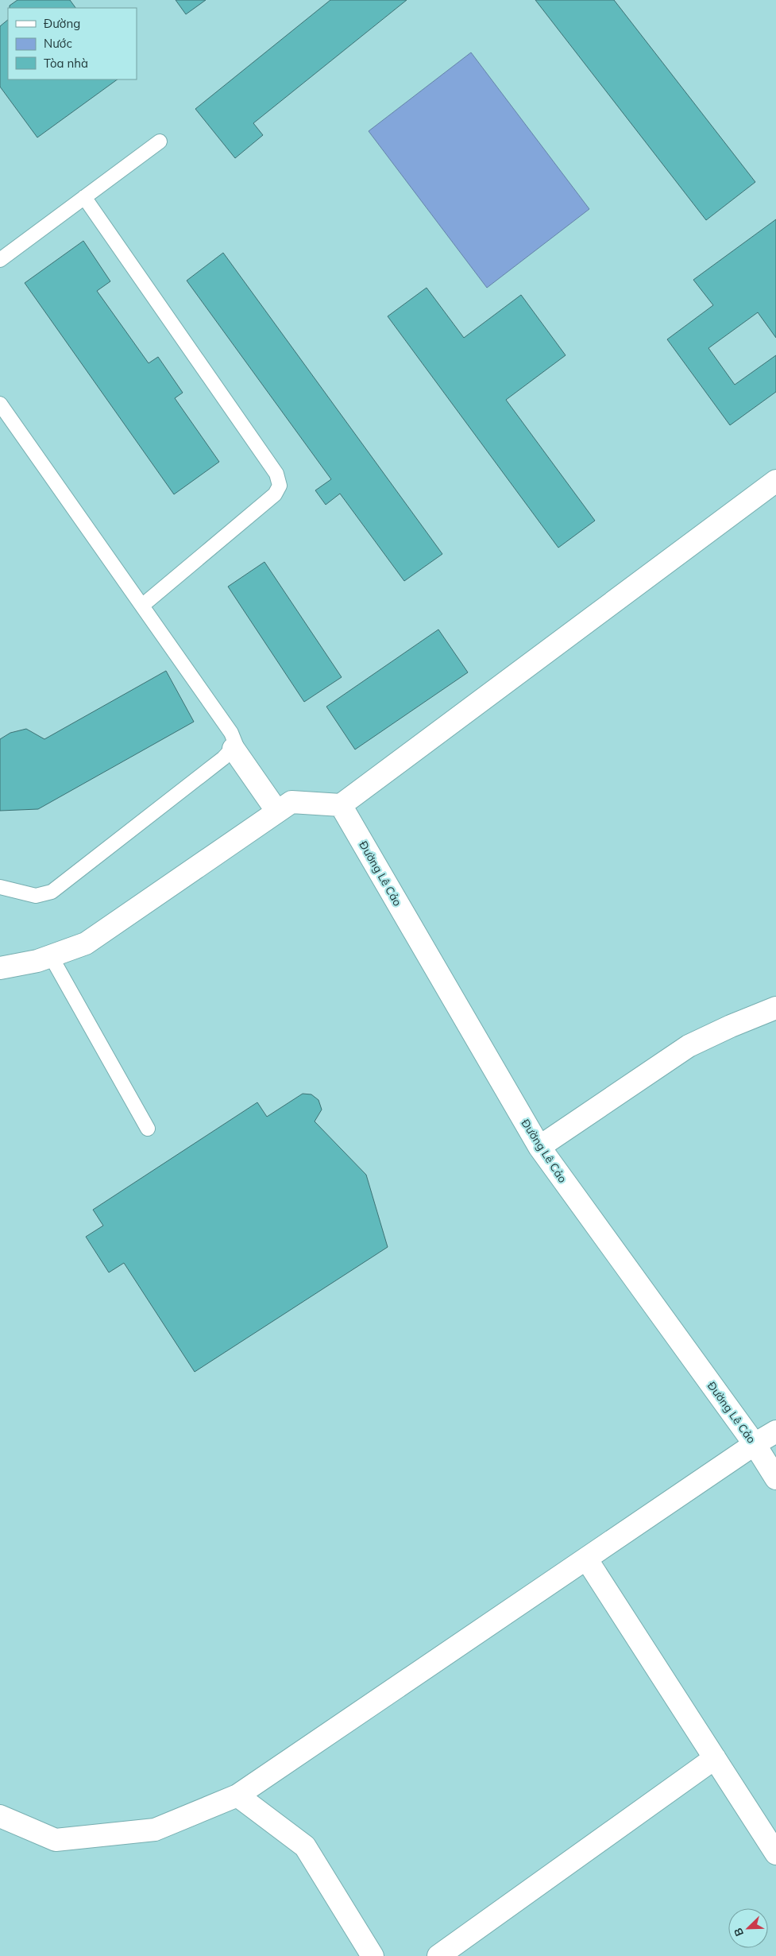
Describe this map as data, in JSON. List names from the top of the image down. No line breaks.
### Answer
{"streets":{"street":["Đường Lê Cảo"]},"legend":["Đường","Nước","Tòa nhà"],"north":"bottom left"}
